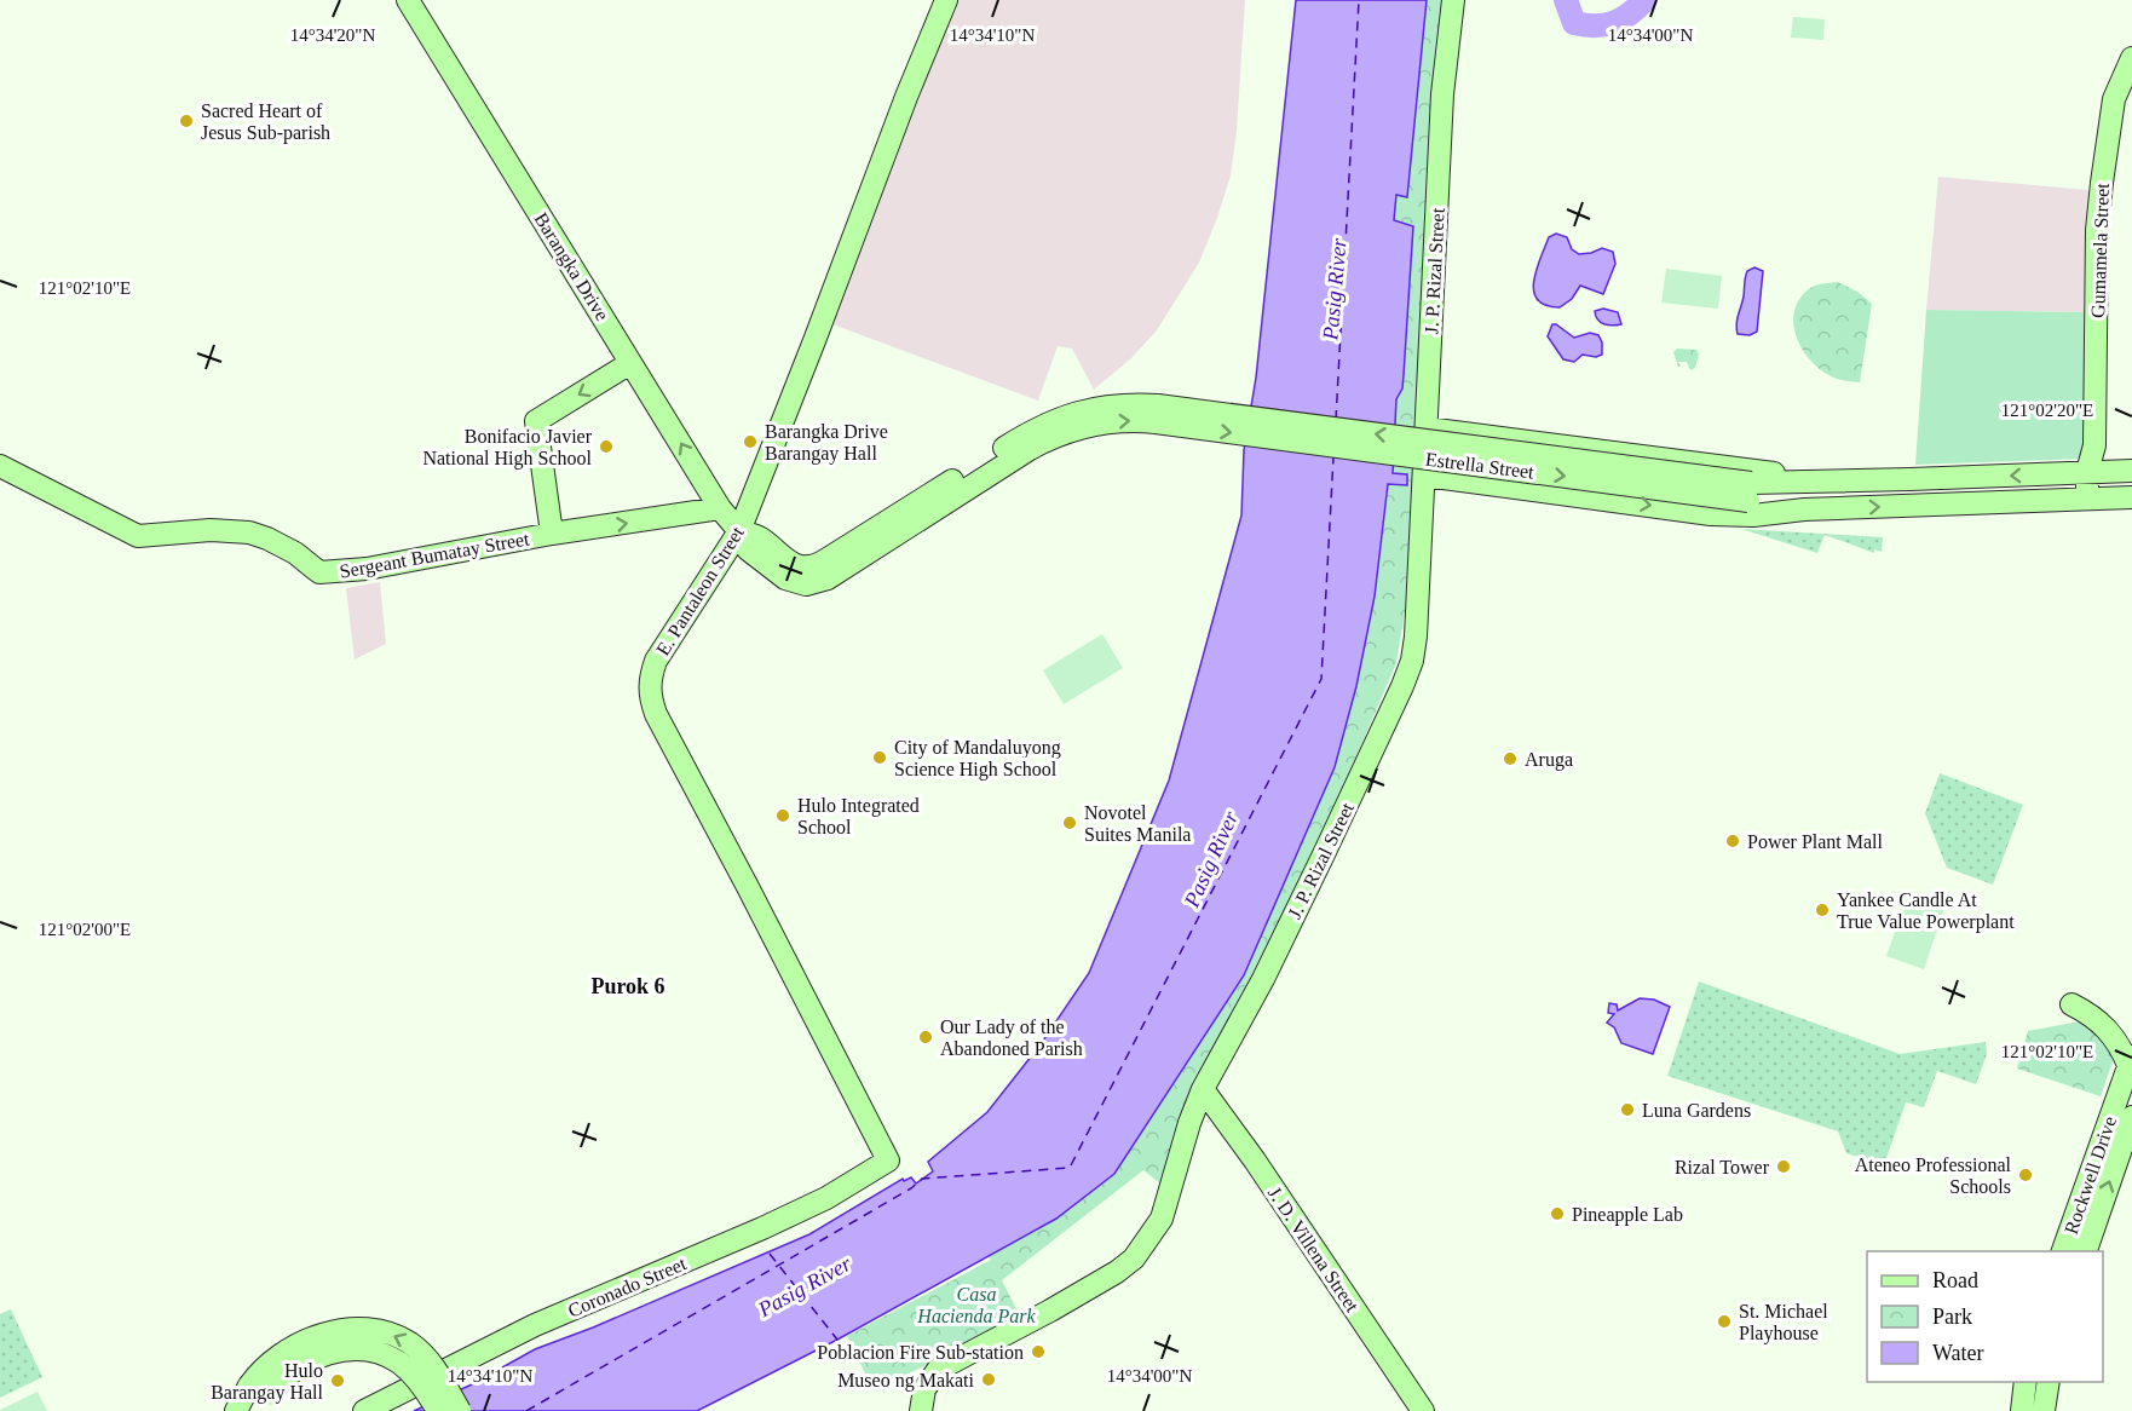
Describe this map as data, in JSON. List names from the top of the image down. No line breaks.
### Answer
{"streets":{"main road":["Gumamela Street","Barangka Drive","J. P. Rizal Street","Estrella Street","Sergeant Bumatay Street","E. Pantaleon Street","Rockwell Drive","J. D. Villena Street","Coronado Street"]},"crossings":[["Gumamela Street","Estrella Street"],["Barangka Drive","Estrella Street"],["Barangka Drive","Sergeant Bumatay Street"],["Barangka Drive","E. Pantaleon Street"],["J. P. Rizal Street","Estrella Street"],["J. P. Rizal Street","J. D. Villena Street"],["E. Pantaleon Street","Coronado Street"]],"districts":["Purok 6"],"water":["Pasig River"],"parks":["Casa Hacienda Park"],"places":["Sacred Heart of Jesus Sub-parish","Barangka Drive Barangay Hall","Bonifacio Javier National High School","City of Mandaluyong Science High School","Aruga","Hulo Integrated School","Novotel Suites Manila","Power Plant Mall","Yankee Candle At True Value Powerplant","Our Lady of the Abandoned Parish","Luna Gardens","Rizal Tower","Ateneo Professional Schools","Pineapple Lab","St. Michael Playhouse","Poblacion Fire Sub-station","Museo ng Makati","Hulo Barangay Hall"],"legend":["Road","Park","Water"],"coordinates":["14°34'20\"N","14°34'10\"N","14°34'00\"N","121°02'10\"E","121°02'20\"E","121°02'00\"E"]}
